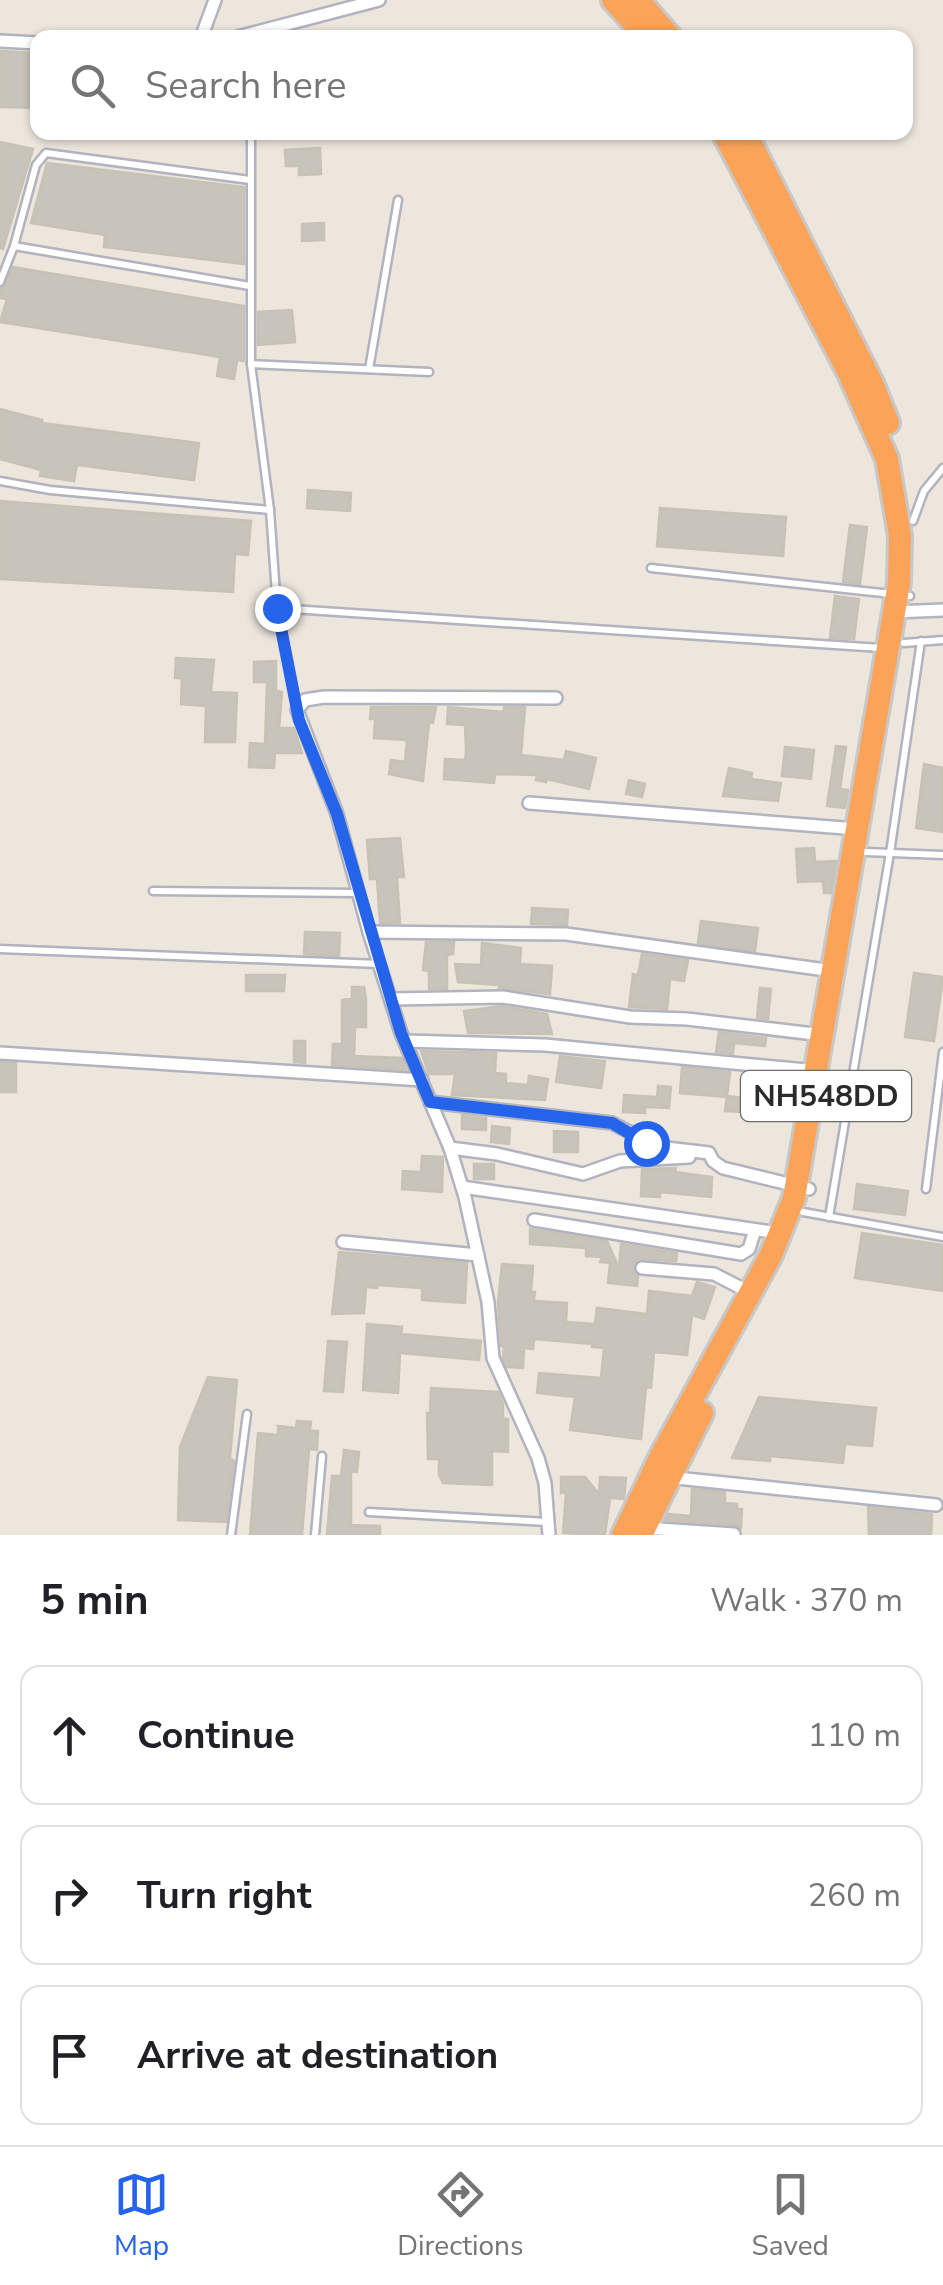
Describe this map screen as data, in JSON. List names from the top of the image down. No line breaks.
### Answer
{"streets":{"highway":["NH548DD"]},"page":{"search":"Search here","heading":["5 min","Walk · 370 m"],"list":[["Continue","110 m"],["Turn right","260 m"],"Arrive at destination"],"nav":["Map","Directions","Saved"]}}
